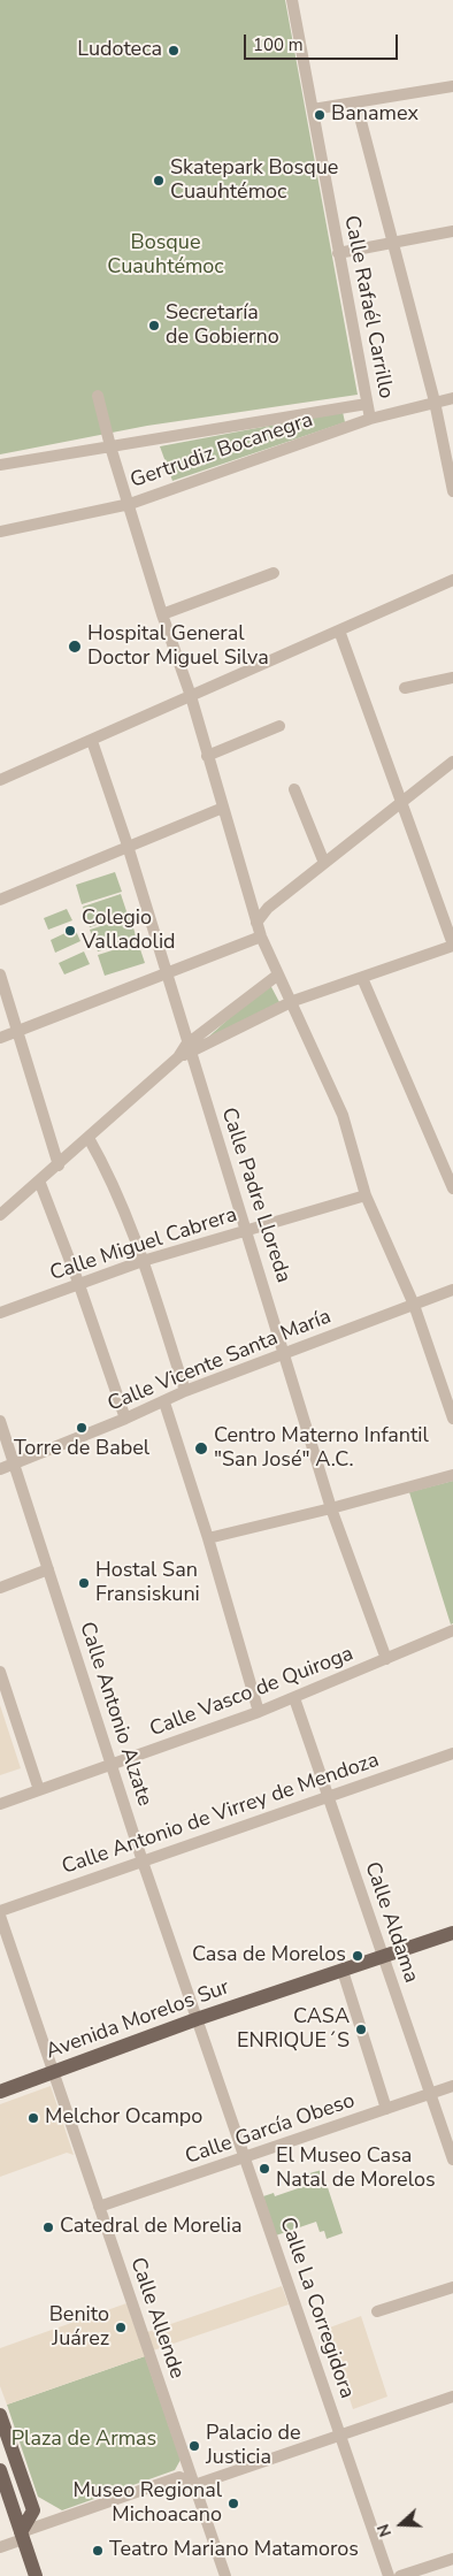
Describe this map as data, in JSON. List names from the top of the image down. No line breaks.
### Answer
{"streets":{"main road":["Avenida Morelos Sur"],"street":["Calle Rafaél Carrillo","Gertrudiz Bocanegra","Calle Padre Lloreda","Calle Miguel Cabrera","Calle Vicente Santa María","Calle Vasco de Quiroga","Calle Antonio Alzate","Calle Antonio de Virrey de Mendoza","Calle Aldama","Calle García Obeso","Calle La Corregidora","Calle Allende"]},"crossings":[["Calle Rafaél Carrillo","Gertrudiz Bocanegra"],["Calle Padre Lloreda","Calle Miguel Cabrera"],["Calle Padre Lloreda","Calle Vicente Santa María"],["Calle Padre Lloreda","Calle Vasco de Quiroga"],["Calle Vicente Santa María","Calle Antonio Alzate"],["Calle Vasco de Quiroga","Calle Antonio Alzate"],["Calle Vasco de Quiroga","Calle Aldama"],["Calle Antonio Alzate","Calle Antonio de Virrey de Mendoza"],["Calle Antonio Alzate","Avenida Morelos Sur"],["Calle Antonio Alzate","Calle La Corregidora"],["Calle Antonio de Virrey de Mendoza","Calle Aldama"],["Calle Aldama","Avenida Morelos Sur"],["Calle Aldama","Calle García Obeso"],["Avenida Morelos Sur","Calle La Corregidora"],["Avenida Morelos Sur","Calle Allende"],["Calle García Obeso","Calle La Corregidora"],["Calle García Obeso","Calle Allende"]],"parks":["Bosque Cuauhtémoc","Plaza de Armas"],"places":["Ludoteca","Banamex","Skatepark Bosque Cuauhtémoc","Secretaría de Gobierno","Hospital General Doctor Miguel Silva","Colegio Valladolid","Torre de Babel","Centro Materno Infantil \"San José\" A.C.","Hostal San Fransiskuni","Casa de Morelos","CASA ENRIQUE´S","Melchor Ocampo","El Museo Casa Natal de Morelos","Catedral de Morelia","Benito Juárez","Palacio de Justicia","Museo Regional Michoacano","Teatro Mariano Matamoros"],"scale_bar":"100 m","north":"left"}
